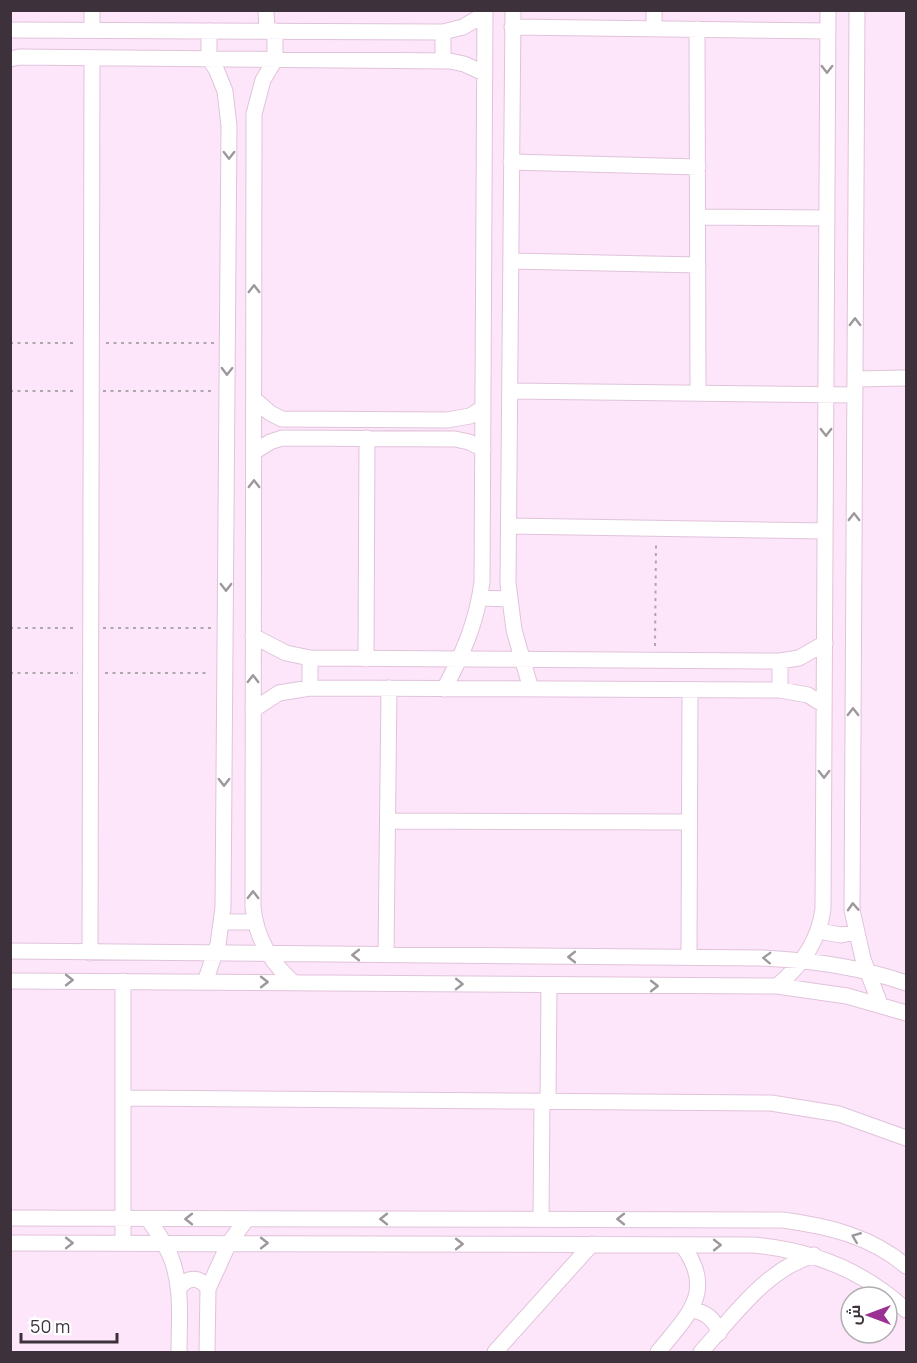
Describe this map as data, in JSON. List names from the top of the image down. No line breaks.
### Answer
{"scale_bar":"50 m","north":"left"}
